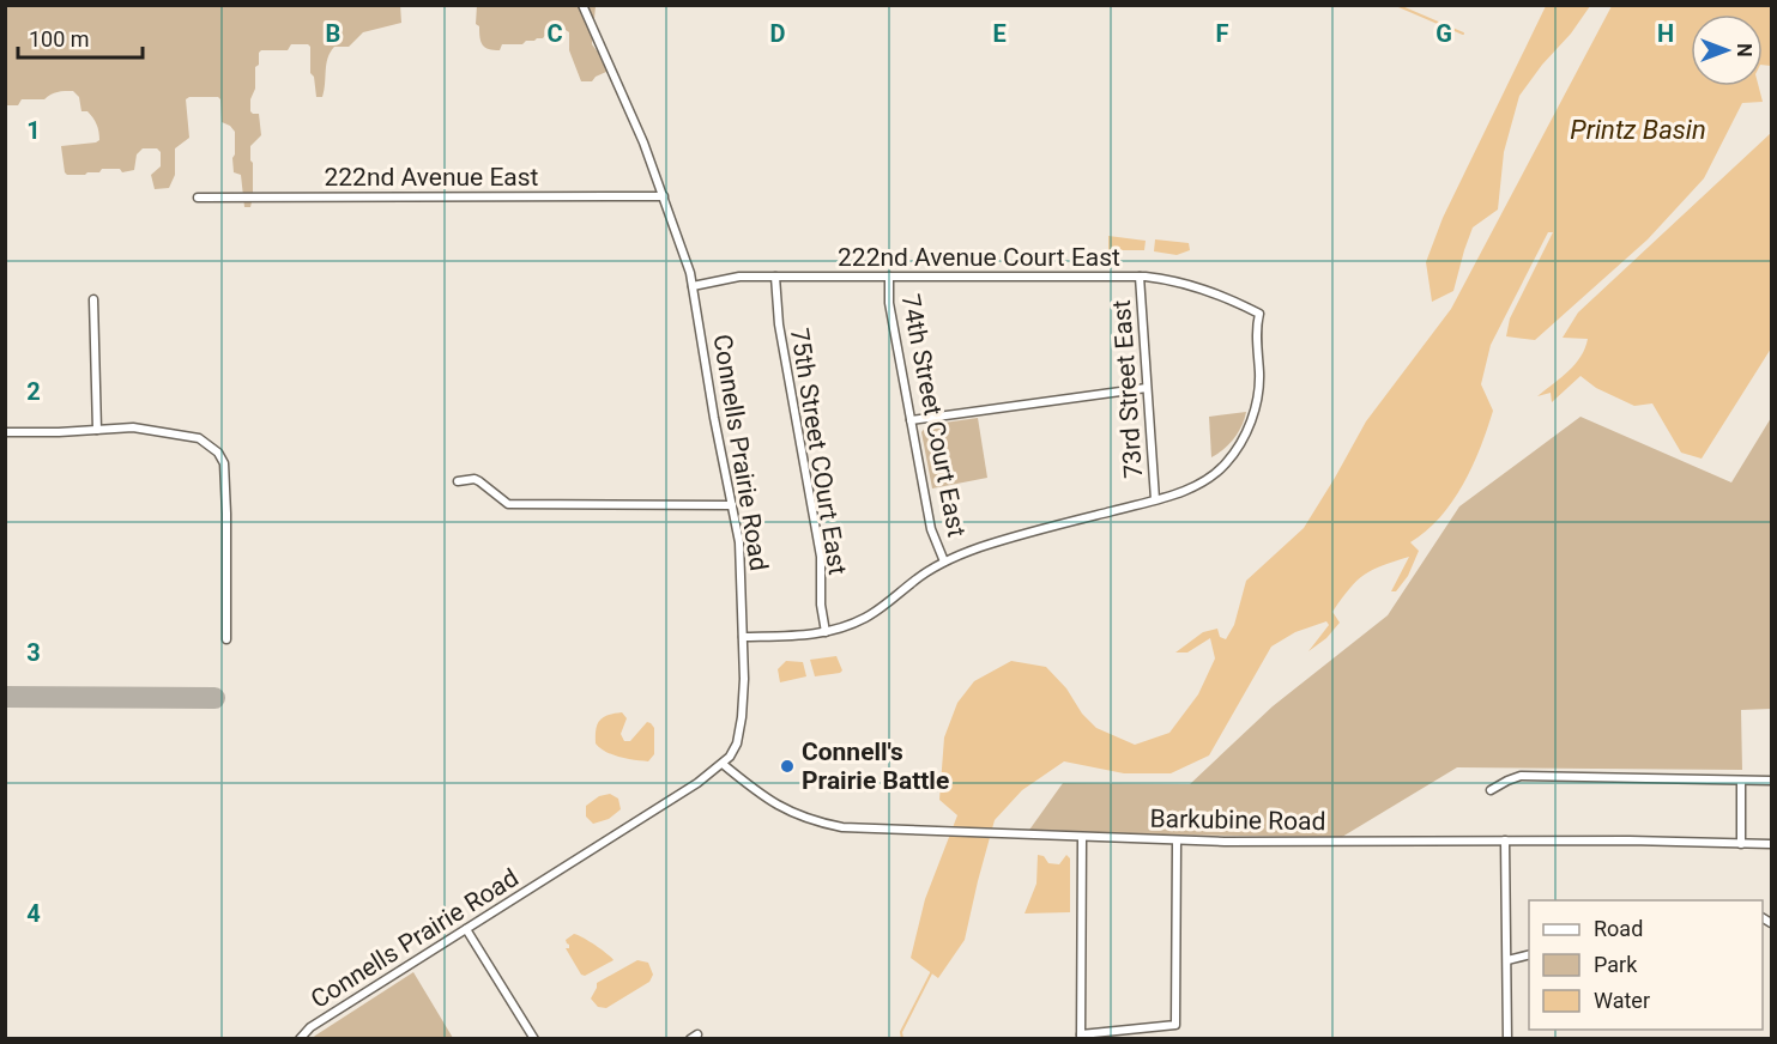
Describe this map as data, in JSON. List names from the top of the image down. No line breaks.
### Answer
{"streets":{"street":["222nd Avenue East","222nd Avenue Court East","73rd Street East","74th Street Court East","75th Street COurt East","Connells Prairie Road","Barkubine Road"]},"crossings":[["222nd Avenue East","Connells Prairie Road"],["222nd Avenue Court East","73rd Street East"],["222nd Avenue Court East","74th Street Court East"],["222nd Avenue Court East","75th Street COurt East"],["222nd Avenue Court East","Connells Prairie Road"],["Connells Prairie Road","Barkubine Road"]],"water":["Printz Basin"],"places":["Connell's Prairie Battle"],"legend":["Road","Park","Water"],"scale_bar":"100 m","north":"right","grid":{"columns":["B","C","D","E","F","G","H"],"rows":["1","2","3","4"]}}
